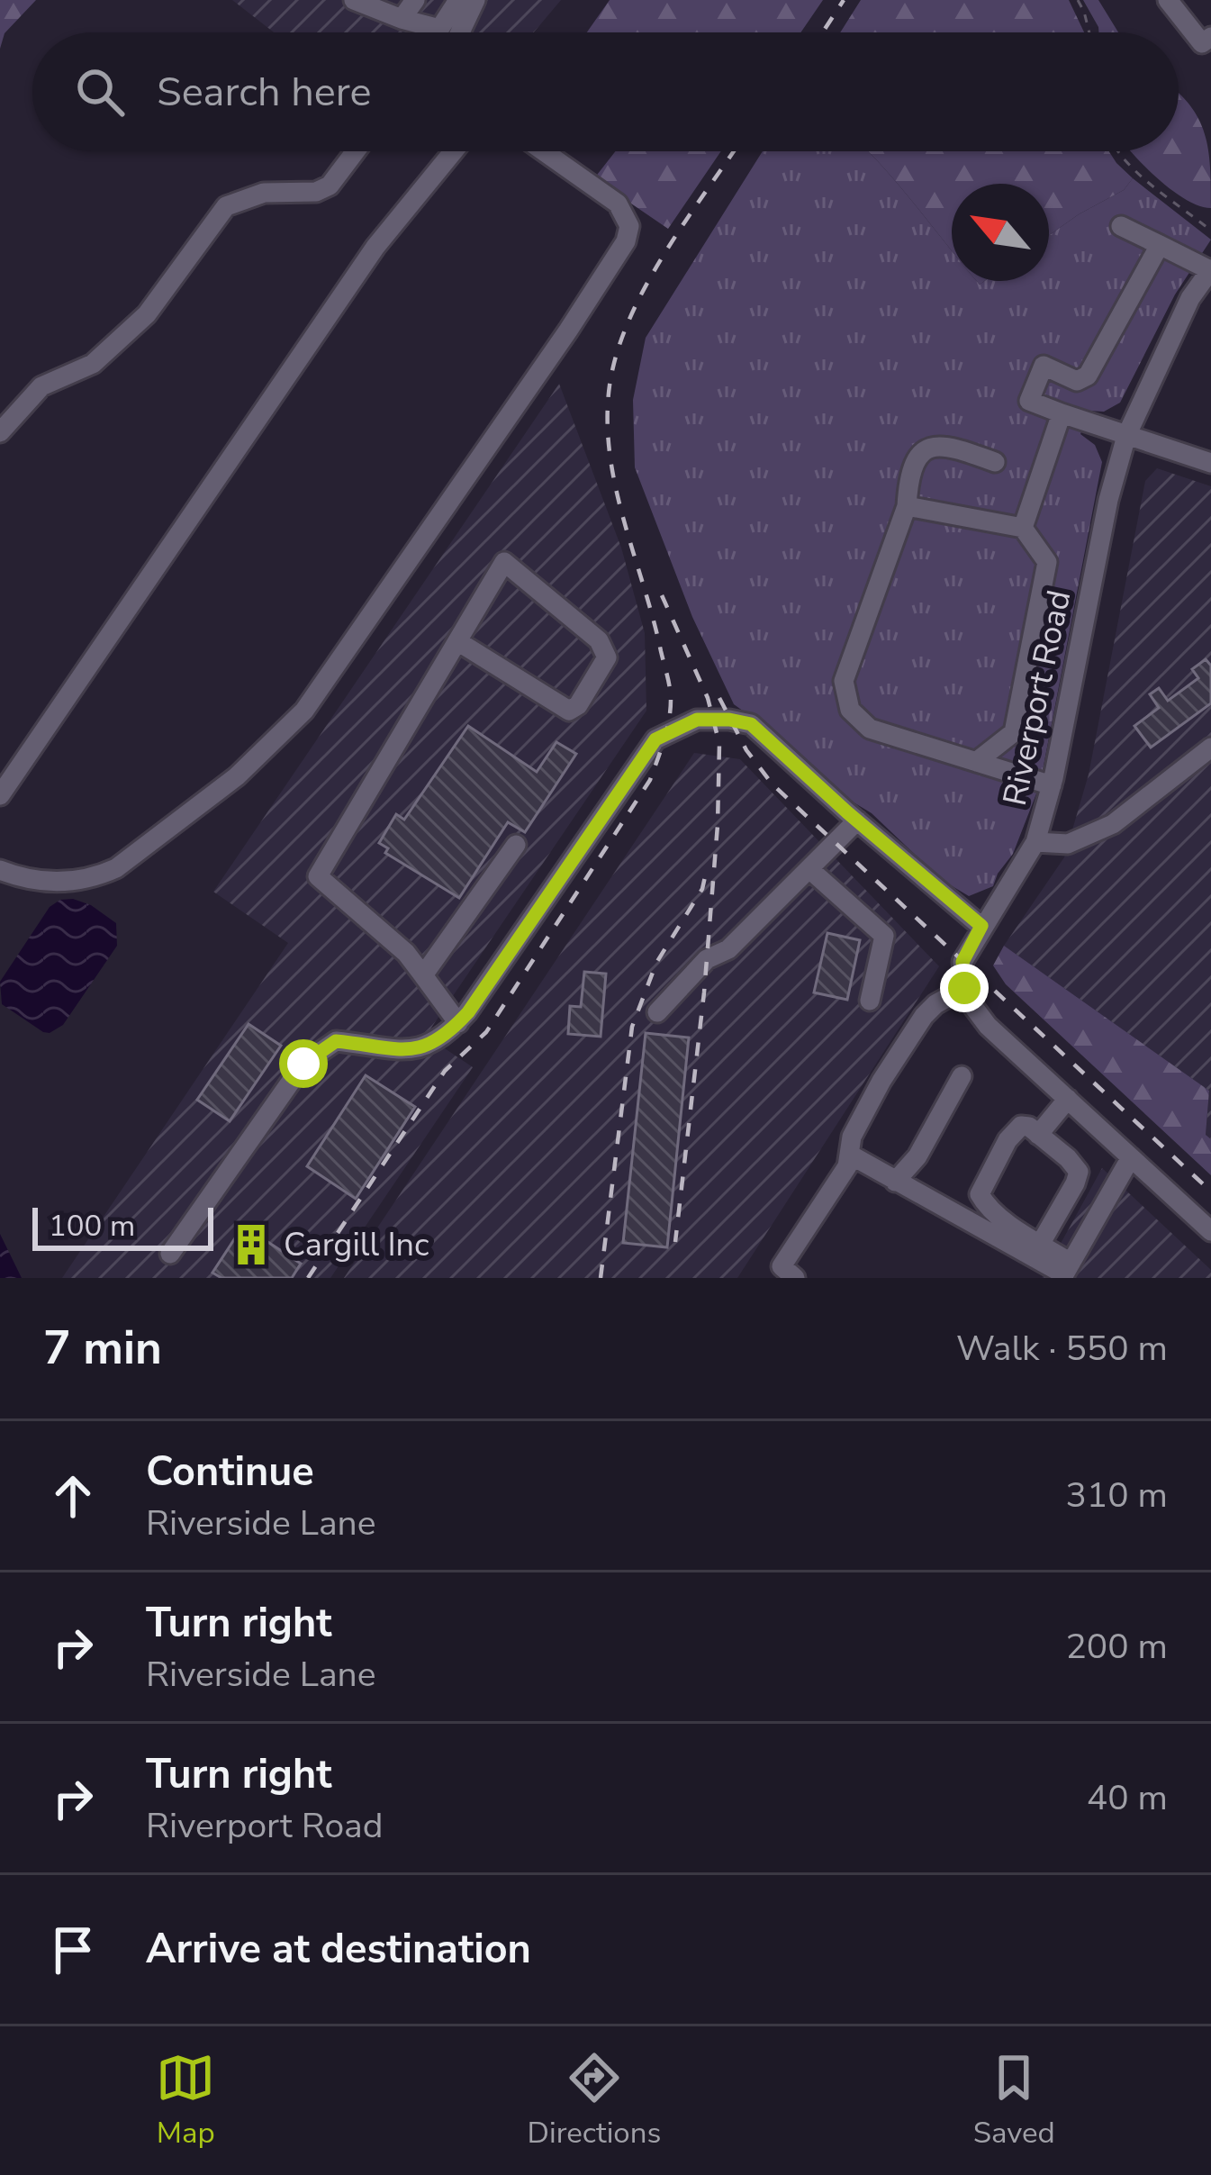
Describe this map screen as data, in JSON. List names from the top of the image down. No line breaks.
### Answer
{"streets":{"street":["Riverport Road"]},"places":{"building":["Cargill Inc"]},"scale_bar":"100 m","north":"top left","page":{"search":"Search here","scale":"100 m","heading":["7 min","Walk · 550 m"],"list":[["Continue","Riverside Lane","310 m"],["Turn right","Riverside Lane","200 m"],["Turn right","Riverport Road","40 m"],"Arrive at destination"],"nav":["Map","Directions","Saved"]}}
